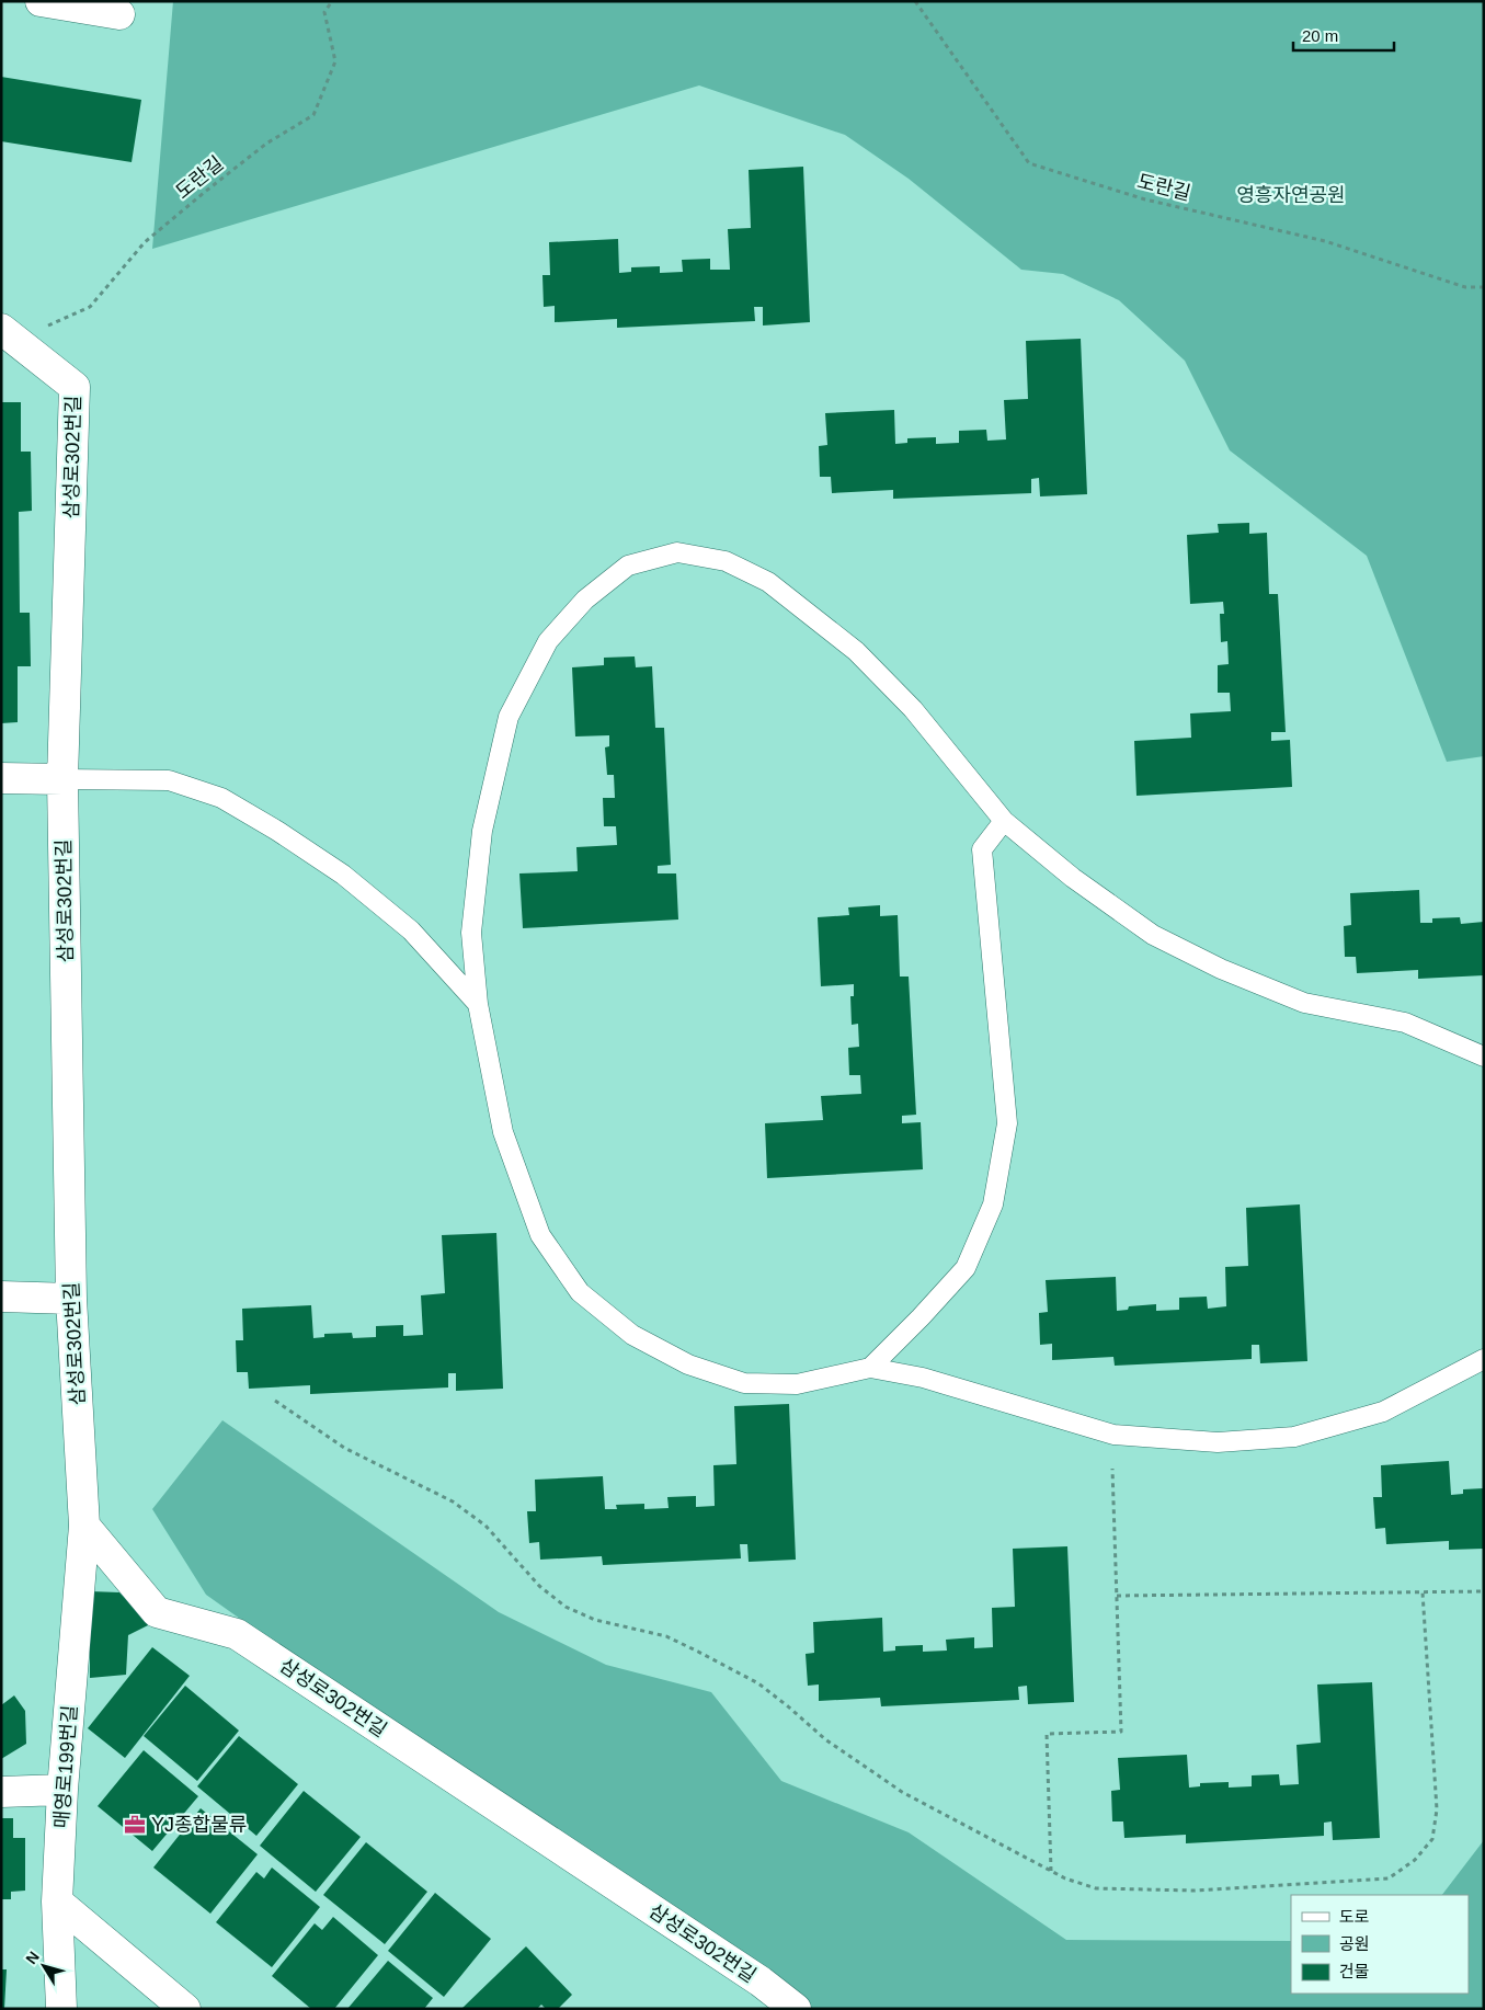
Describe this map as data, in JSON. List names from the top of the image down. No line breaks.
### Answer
{"streets":{"street":["삼성로302번길","매영로199번길"],"path":["도란길"]},"crossings":[["도란길","삼성로302번길"],["삼성로302번길","매영로199번길"]],"parks":["영흥자연공원"],"places":{"office":["YJ종합물류"]},"legend":["도로","공원","건물"],"scale_bar":"20 m","north":"top left"}
